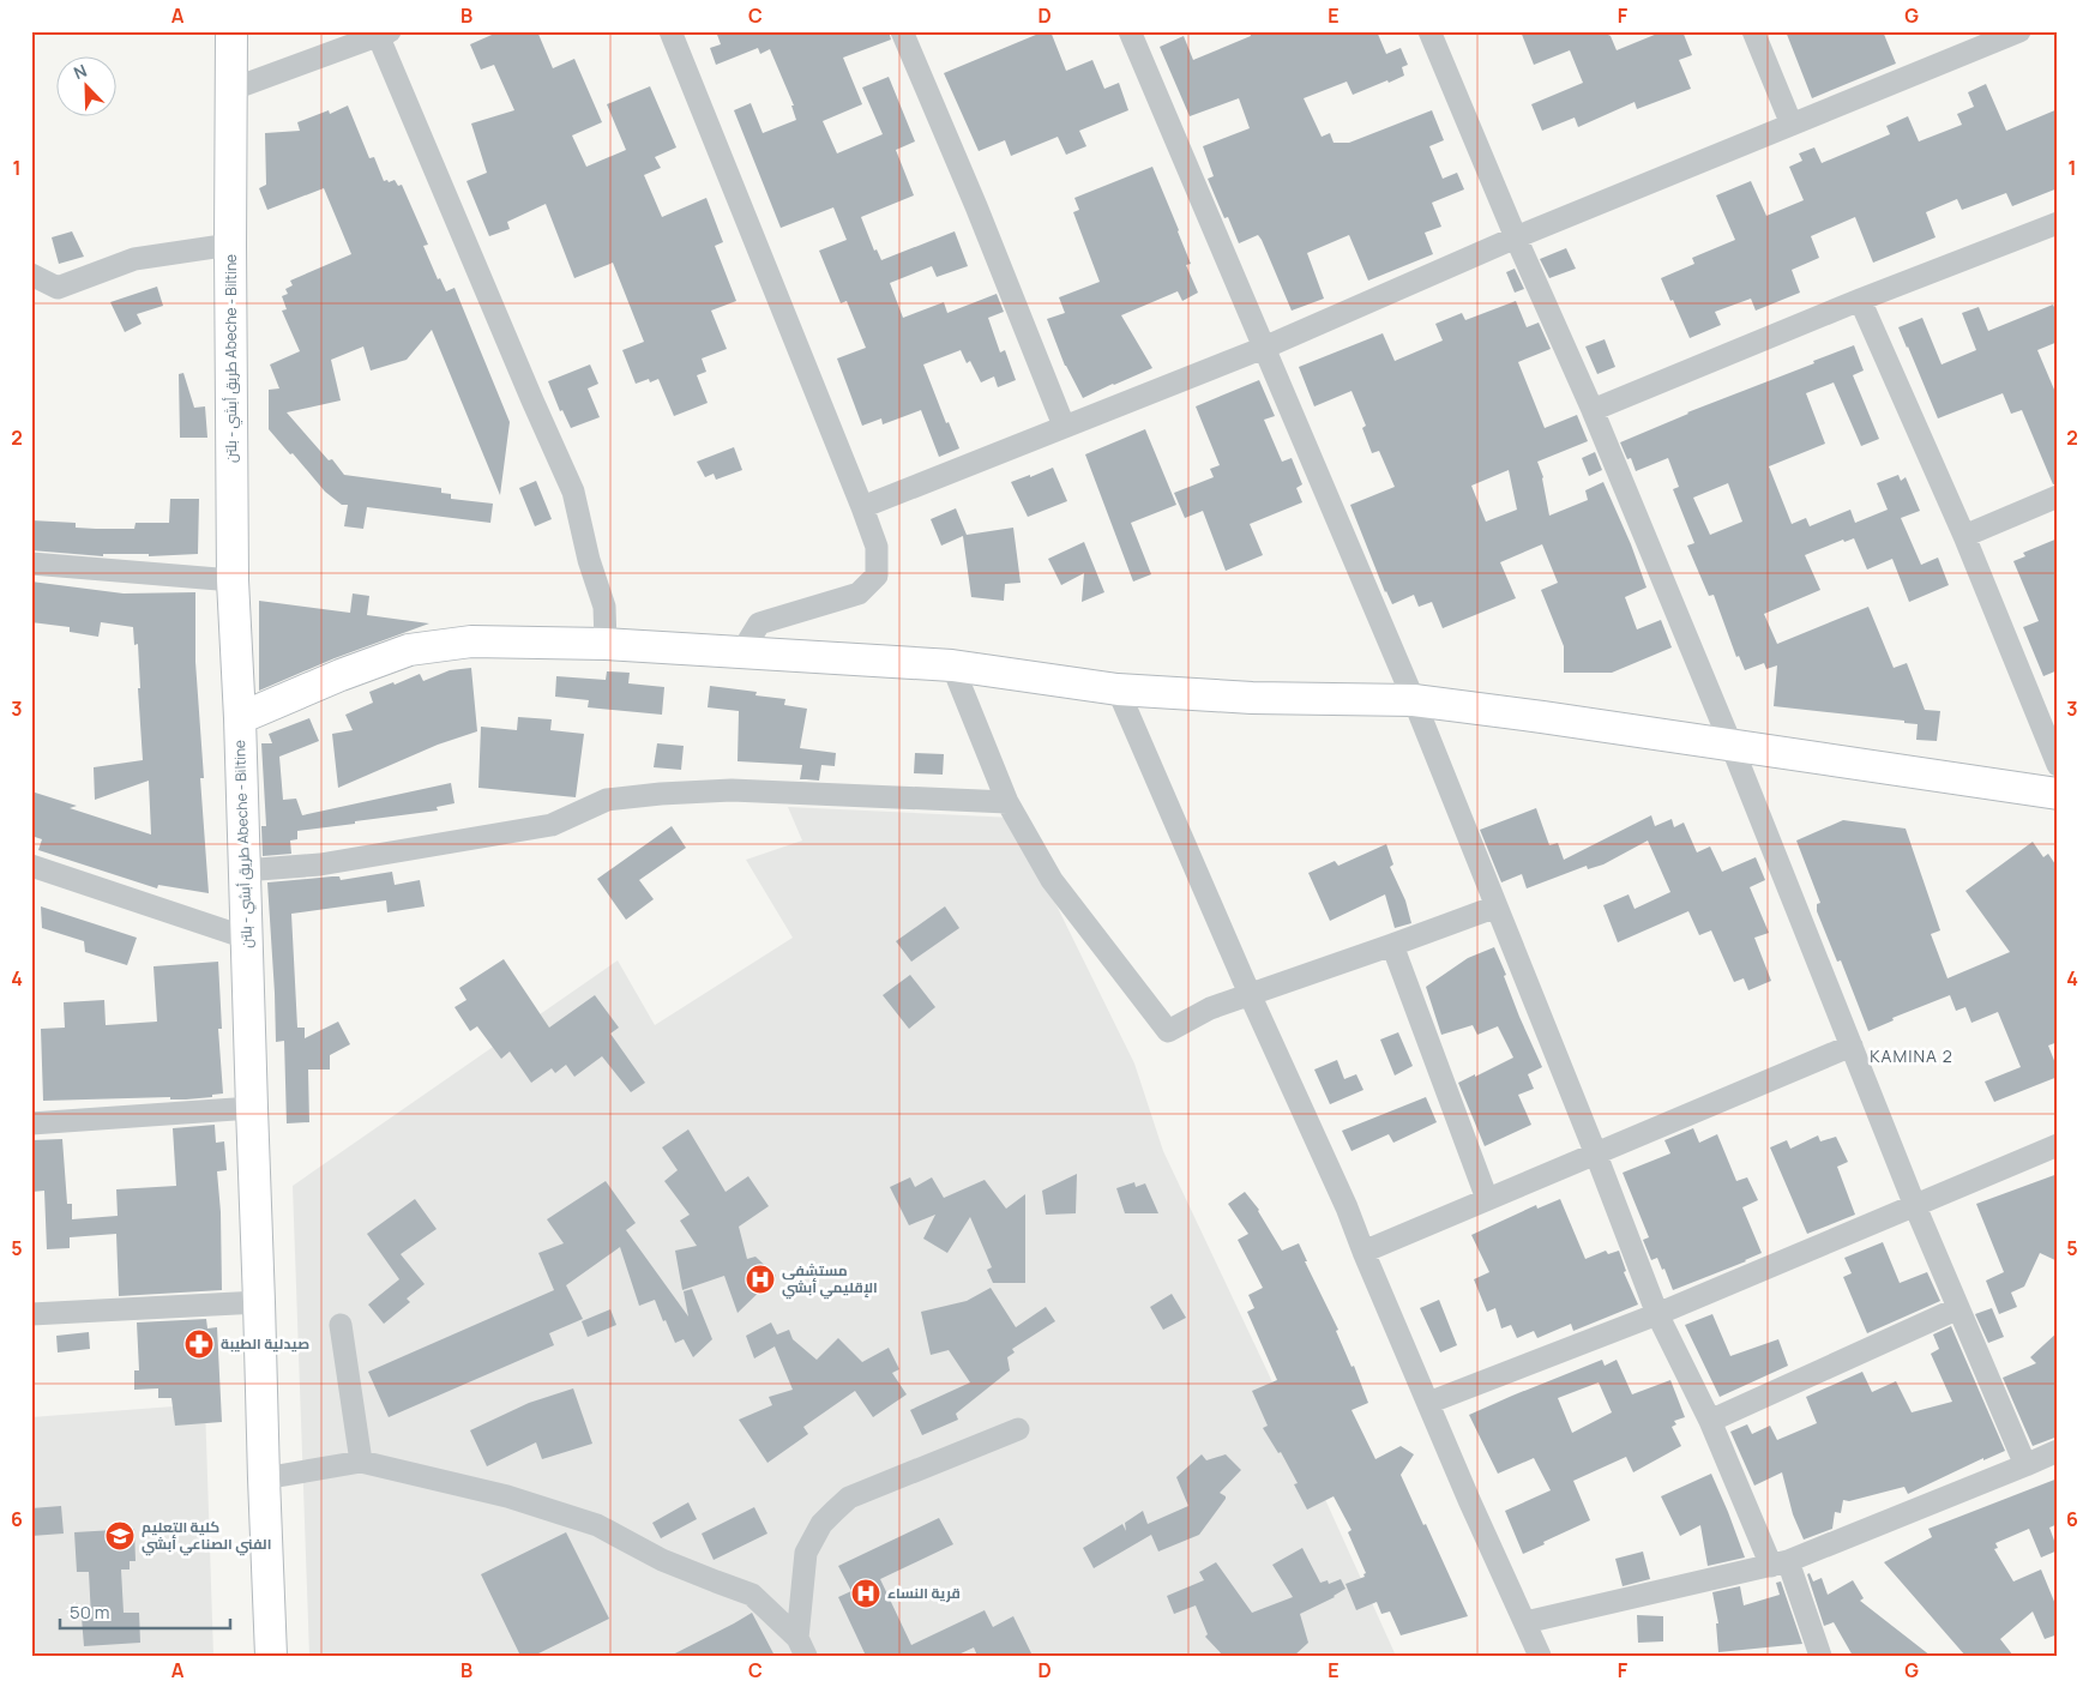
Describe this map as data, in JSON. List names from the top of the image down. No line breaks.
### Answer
{"streets":{"street":["طريق أبشي - بلتن Abeche - Biltine"]},"districts":["KAMINA 2"],"places":{"hospital":["مستشفى الإقليمي أبشي","قرية النساء"],"pharmacy":["صيدلية الطيبة"],"school or university":["كلية التعليم الفني الصناعي أبشي"]},"scale_bar":"50 m","north":"top left","grid":{"columns":["A","B","C","D","E","F","G"],"rows":["1","2","3","4","5","6"]}}
